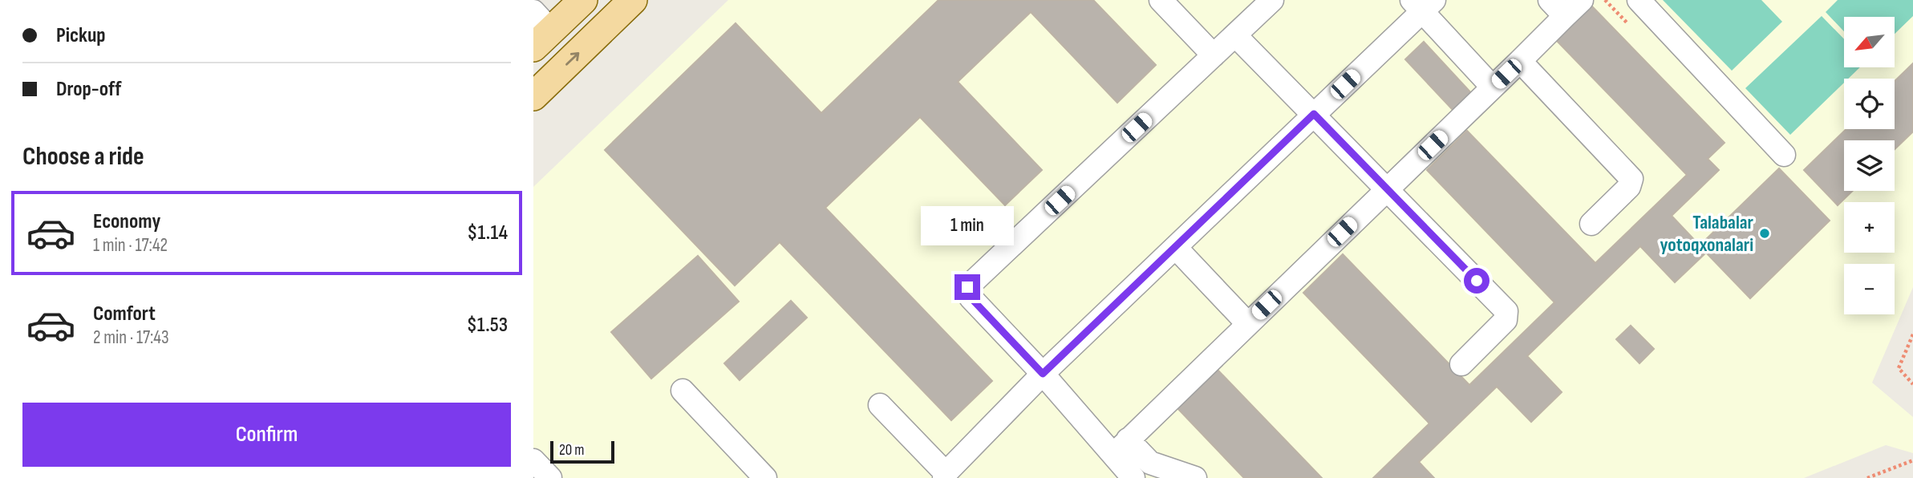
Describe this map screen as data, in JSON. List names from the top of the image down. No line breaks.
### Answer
{"places":["Talabalar yotoqxonalari"],"scale_bar":"20 m","north":"bottom left","page":{"banner":["Pickup","Drop-off"],"map_buttons":["+","−"],"heading":"Choose a ride","list":[{"name":"Economy","note":"1 min · 17:42","value":"$1.14"},{"name":"Comfort","note":"2 min · 17:43","value":"$1.53"}],"bubble":"1 min","buttons":"Confirm","scale":"20 m"}}
